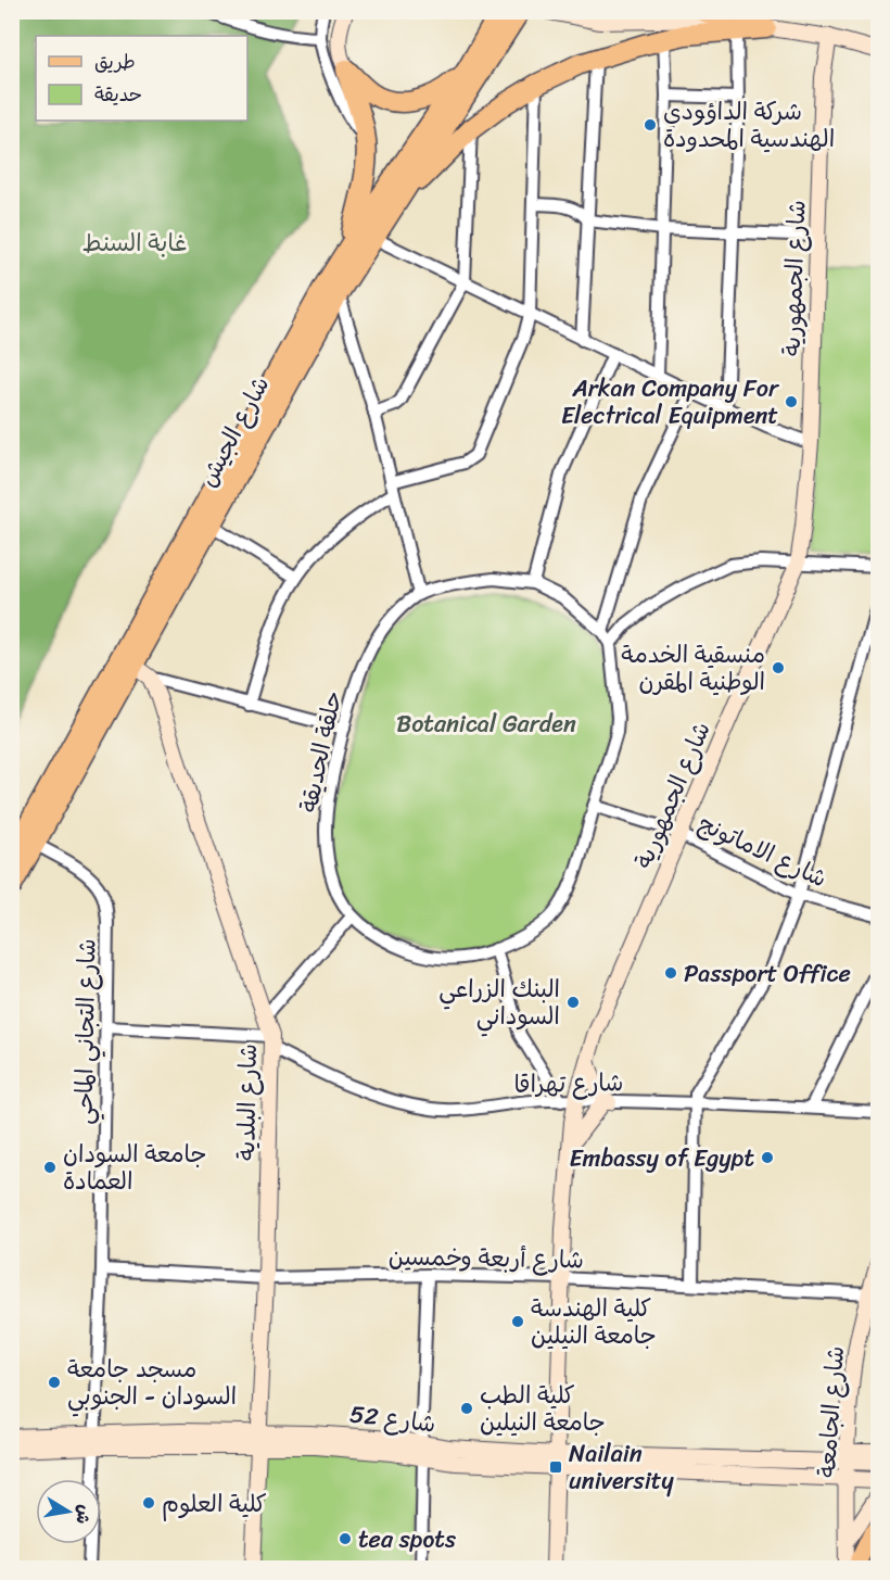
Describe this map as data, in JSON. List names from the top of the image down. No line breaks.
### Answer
{"streets":{"highway":["شارع الجيش"],"main road":["شارع الجمهورية","شارع البلدية","شارع الجامعة","شارع 52"],"street":["حلقة الحديقة","شارع الاماتونج","شارع التجاني الماحي","شارع تهراقا","شارع أربعة وخمسين"]},"crossings":[["شارع الجمهورية","شارع الاماتونج"],["شارع الجمهورية","شارع تهراقا"],["شارع الجمهورية","شارع أربعة وخمسين"],["شارع الجمهورية","شارع 52"],["شارع الجيش","شارع التجاني الماحي"],["حلقة الحديقة","شارع الاماتونج"],["شارع التجاني الماحي","شارع تهراقا"],["شارع التجاني الماحي","شارع أربعة وخمسين"],["شارع التجاني الماحي","شارع 52"],["شارع تهراقا","شارع البلدية"],["شارع البلدية","شارع أربعة وخمسين"],["شارع البلدية","شارع 52"],["شارع أربعة وخمسين","شارع الجامعة"],["شارع الجامعة","شارع 52"]],"parks":["غابة السنط","Botanical Garden"],"places":{"other":["شركة الداؤودي الهندسية المحدودة","Arkan Company For Electrical Equipment","منسقية الخدمة الوطنية المقرن","Passport Office","البنك الزراعي السوداني","Embassy of Egypt","جامعة السودان العمادة","كلية الهندسة جامعة النيلين","مسجد جامعة السودان - الجنوبي","كلية الطب جامعة النيلين","كلية العلوم","tea spots"],"transit":["Nailain university"]},"legend":["طريق","حديقة"],"north":"right"}
